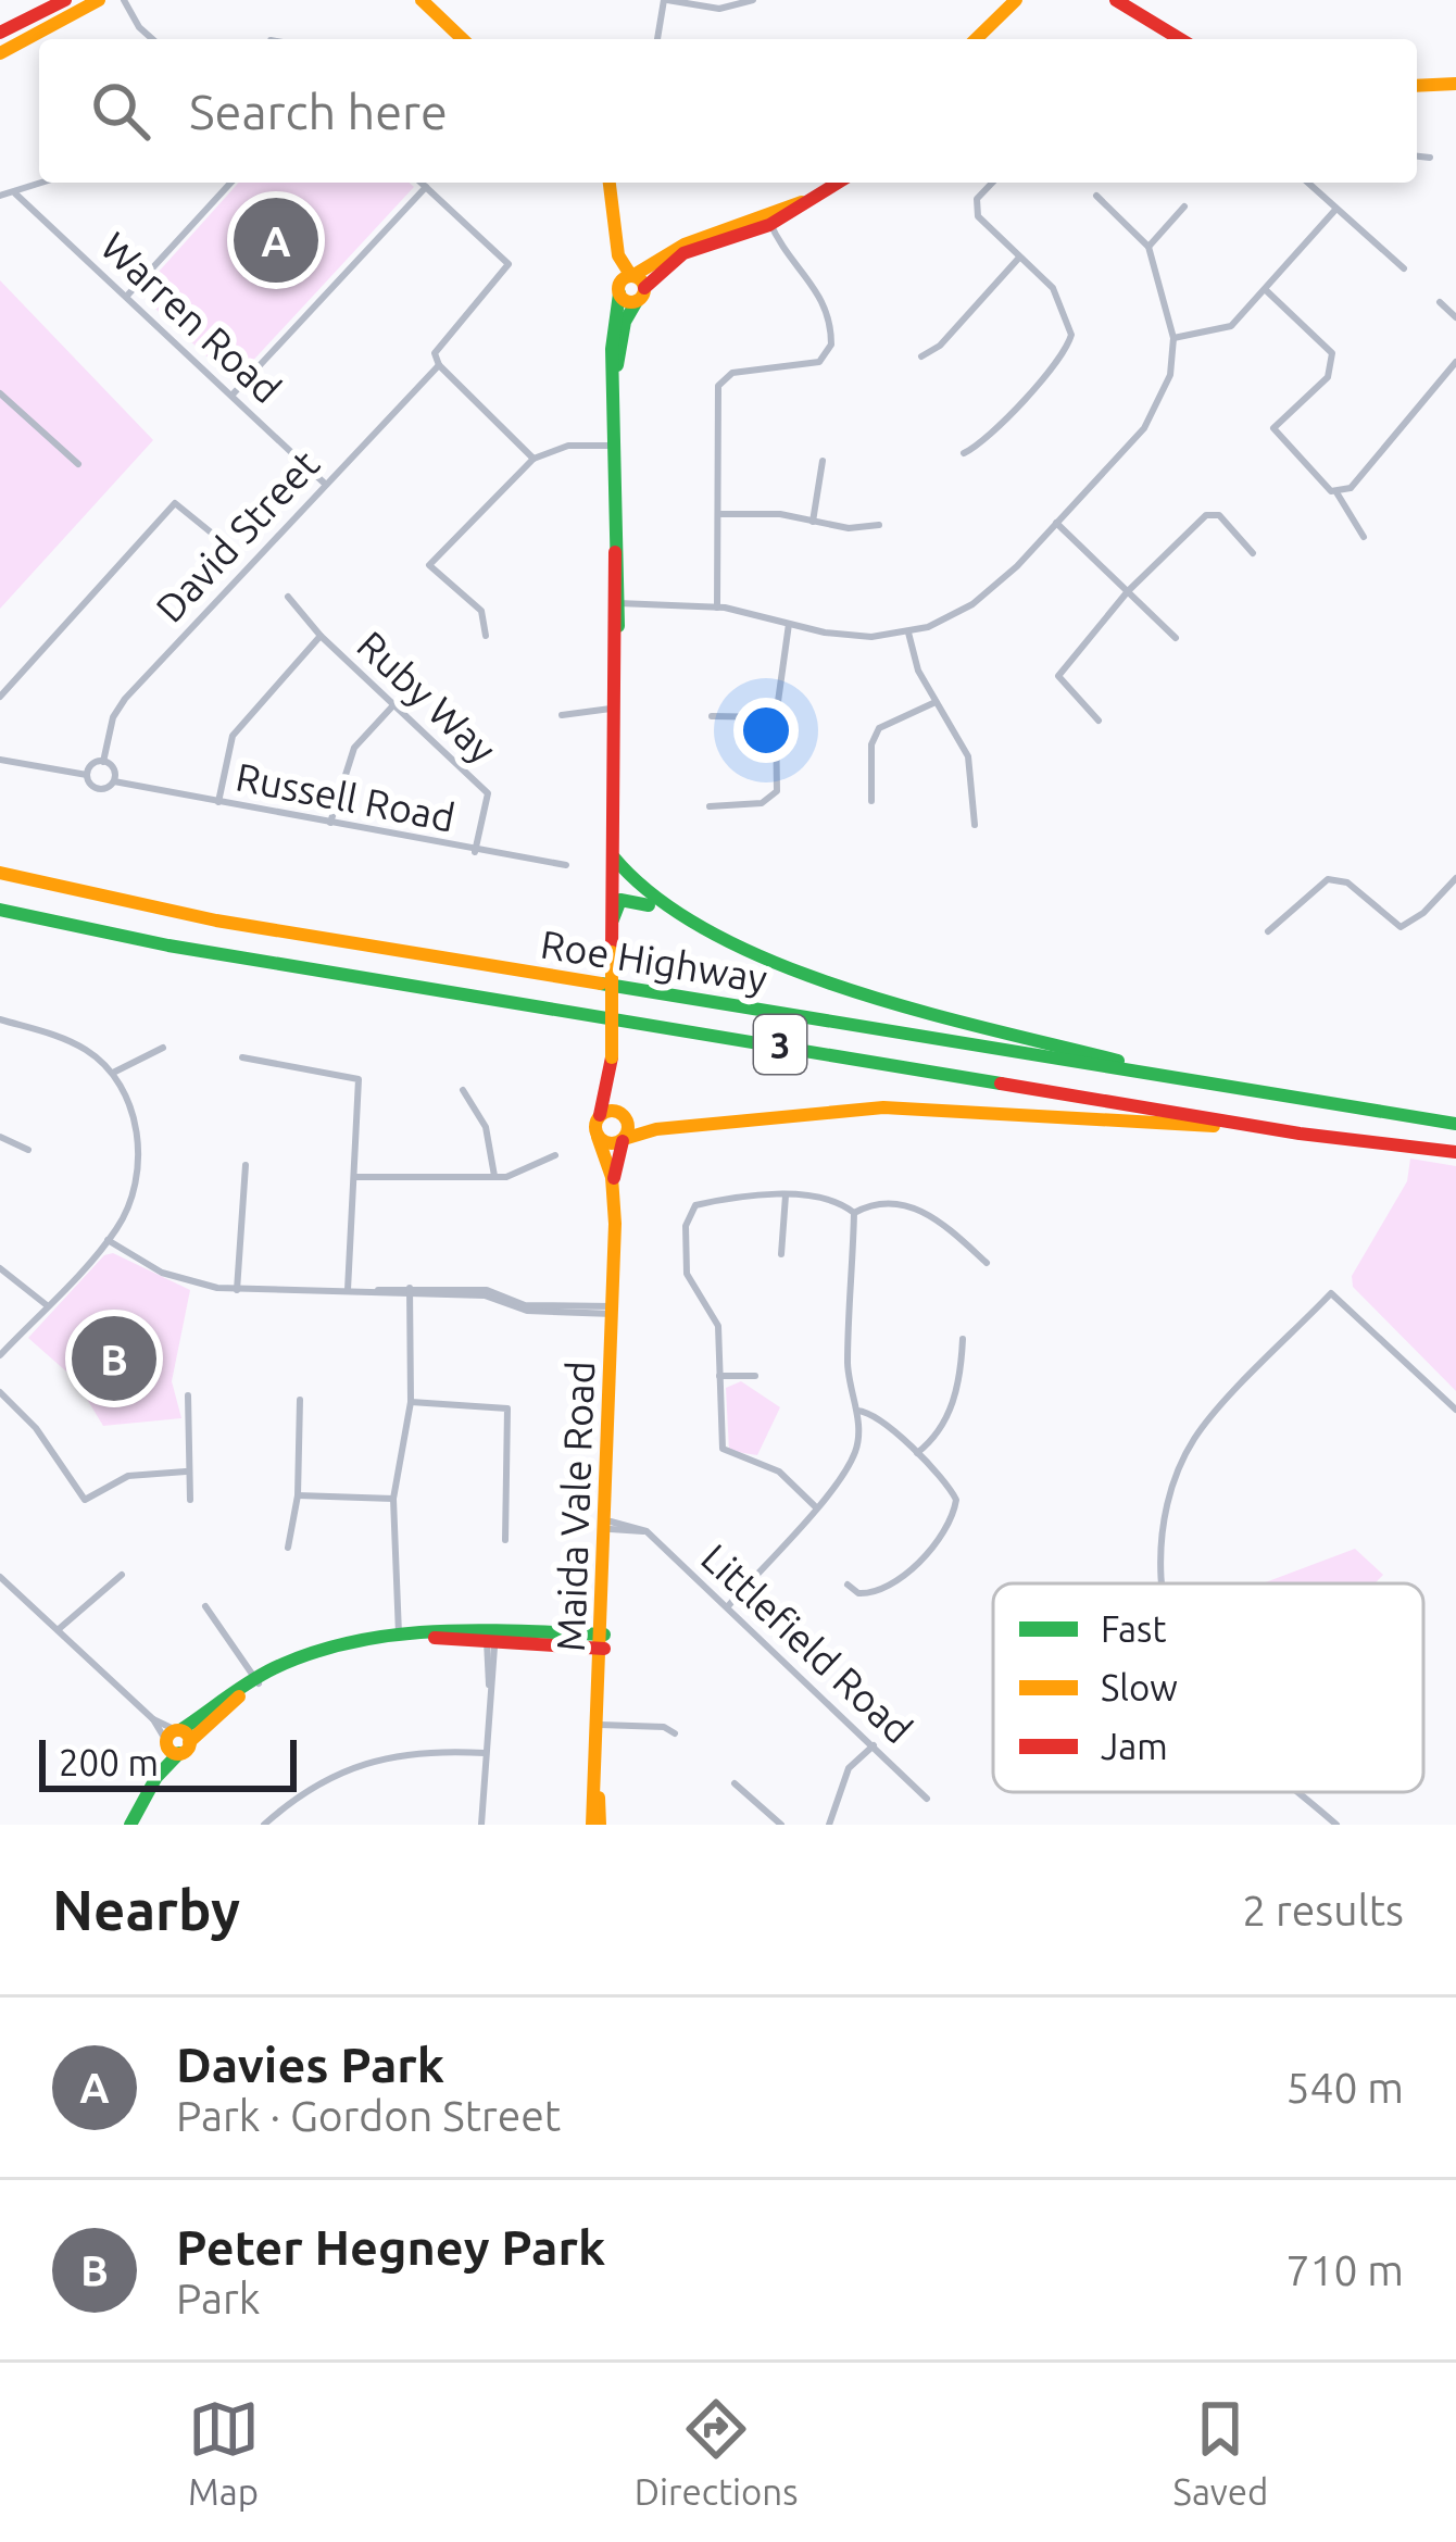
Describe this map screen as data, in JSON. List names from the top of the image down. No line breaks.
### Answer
{"streets":{"main road":["Roe Highway","3","Maida Vale Road"],"street":["Warren Road","David Street","Ruby Way","Russell Road","Littlefield Road"]},"crossings":[["Warren Road","David Street"],["David Street","Russell Road"],["Ruby Way","Russell Road"],["Maida Vale Road","Littlefield Road"]],"legend":["Fast","Slow","Jam"],"scale_bar":"200 m","page":{"search":"Search here","pins":["A","B"],"scale":"200 m","heading":["Nearby","2 results"],"list":[{"mark":"A","name":"Davies Park","note":"Park · Gordon Street","value":"540 m"},{"mark":"B","name":"Peter Hegney Park","note":"Park","value":"710 m"}],"nav":["Map","Directions","Saved"]}}
